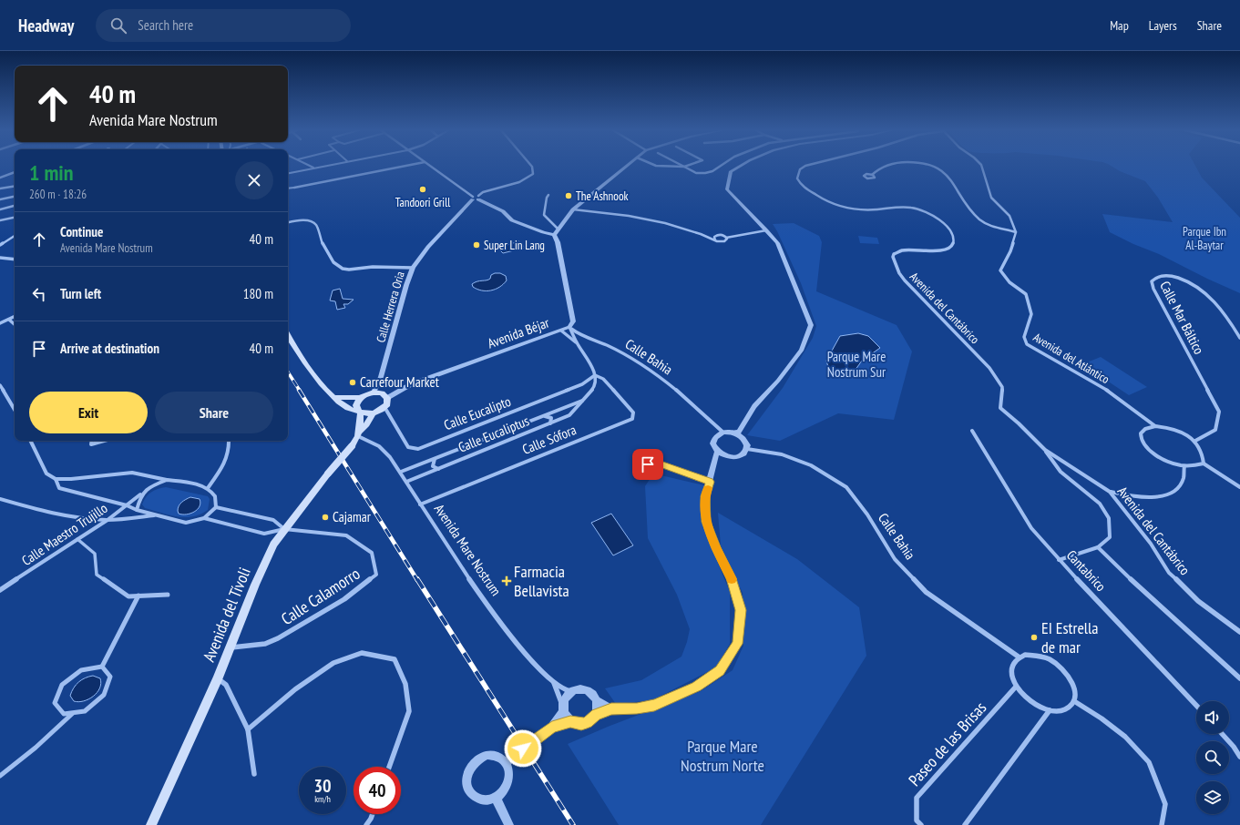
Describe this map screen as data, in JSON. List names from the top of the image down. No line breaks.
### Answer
{"streets":{"main road":["Avenida del Tívoli"],"street":["Calle Herrera Oria","Avenida del Cantábrico","Calle Mar Báltico","Avenida Béjar","Calle Bahia","Avenida del Atlántico","Calle Eucalipto","Calle Eucaliptus","Calle Sófora","Calle Maestro Trujillo","Avenida Mare Nostrum","Cantabrico","Calle Calamorro","Paseo de las Brisas"]},"crossings":[["Calle Herrera Oria","Avenida Béjar"],["Calle Herrera Oria","Calle Eucalipto"],["Calle Herrera Oria","Avenida del Tívoli"],["Avenida del Cantábrico","Cantabrico"],["Avenida Béjar","Calle Bahia"],["Avenida Béjar","Calle Eucalipto"],["Avenida Béjar","Avenida del Tívoli"],["Calle Bahia","Paseo de las Brisas"],["Calle Eucalipto","Calle Eucaliptus"],["Calle Eucalipto","Calle Sófora"],["Calle Eucalipto","Avenida Mare Nostrum"],["Calle Eucalipto","Avenida del Tívoli"],["Calle Eucaliptus","Avenida Mare Nostrum"],["Calle Sófora","Avenida Mare Nostrum"],["Avenida Mare Nostrum","Avenida del Tívoli"],["Calle Calamorro","Avenida del Tívoli"]],"parks":["Parque Ibn Al-Baytar","Parque Mare Nostrum Sur","Parque Mare Nostrum Norte"],"places":{"other":["Tandoori Grill","The Ashnook","Super Lin Lang","Carrefour Market","Cajamar","EI Estrella de mar"],"health":["Farmacia Bellavista"]},"page":{"header":"Headway","search":"Search here","nav":["Map","Layers","Share"],"turn":["40 m","Avenida Mare Nostrum"],"heading":["1 min","260 m · 18:26"],"list":[{"name":"Continue","note":"Avenida Mare Nostrum","value":"40 m"},{"name":"Turn left","value":"180 m"},{"name":"Arrive at destination","value":"40 m"}],"buttons":["Exit","Share"],"speed":"30 km/h","limit":"40"}}
